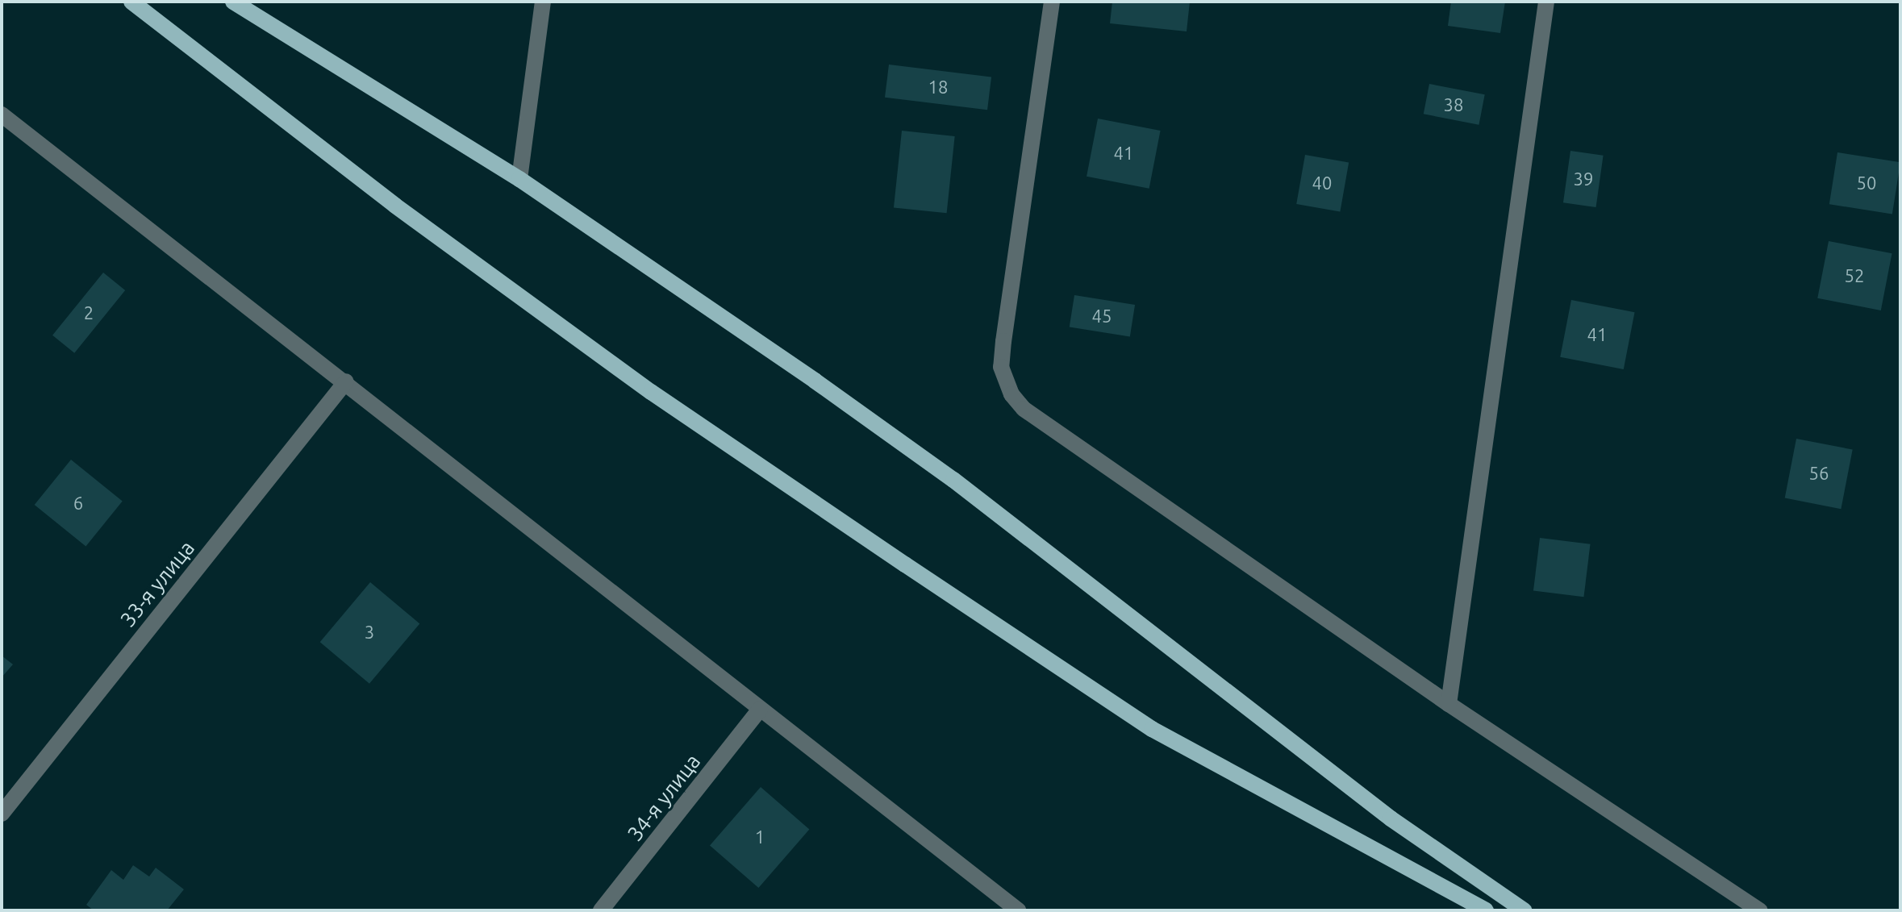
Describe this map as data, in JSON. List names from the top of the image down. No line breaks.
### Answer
{"streets":{"street":["33-я улица","34-я улица"]},"house_numbers":["18","38","41","39","40","50","52","2","45","41","56","6","3","1"]}
